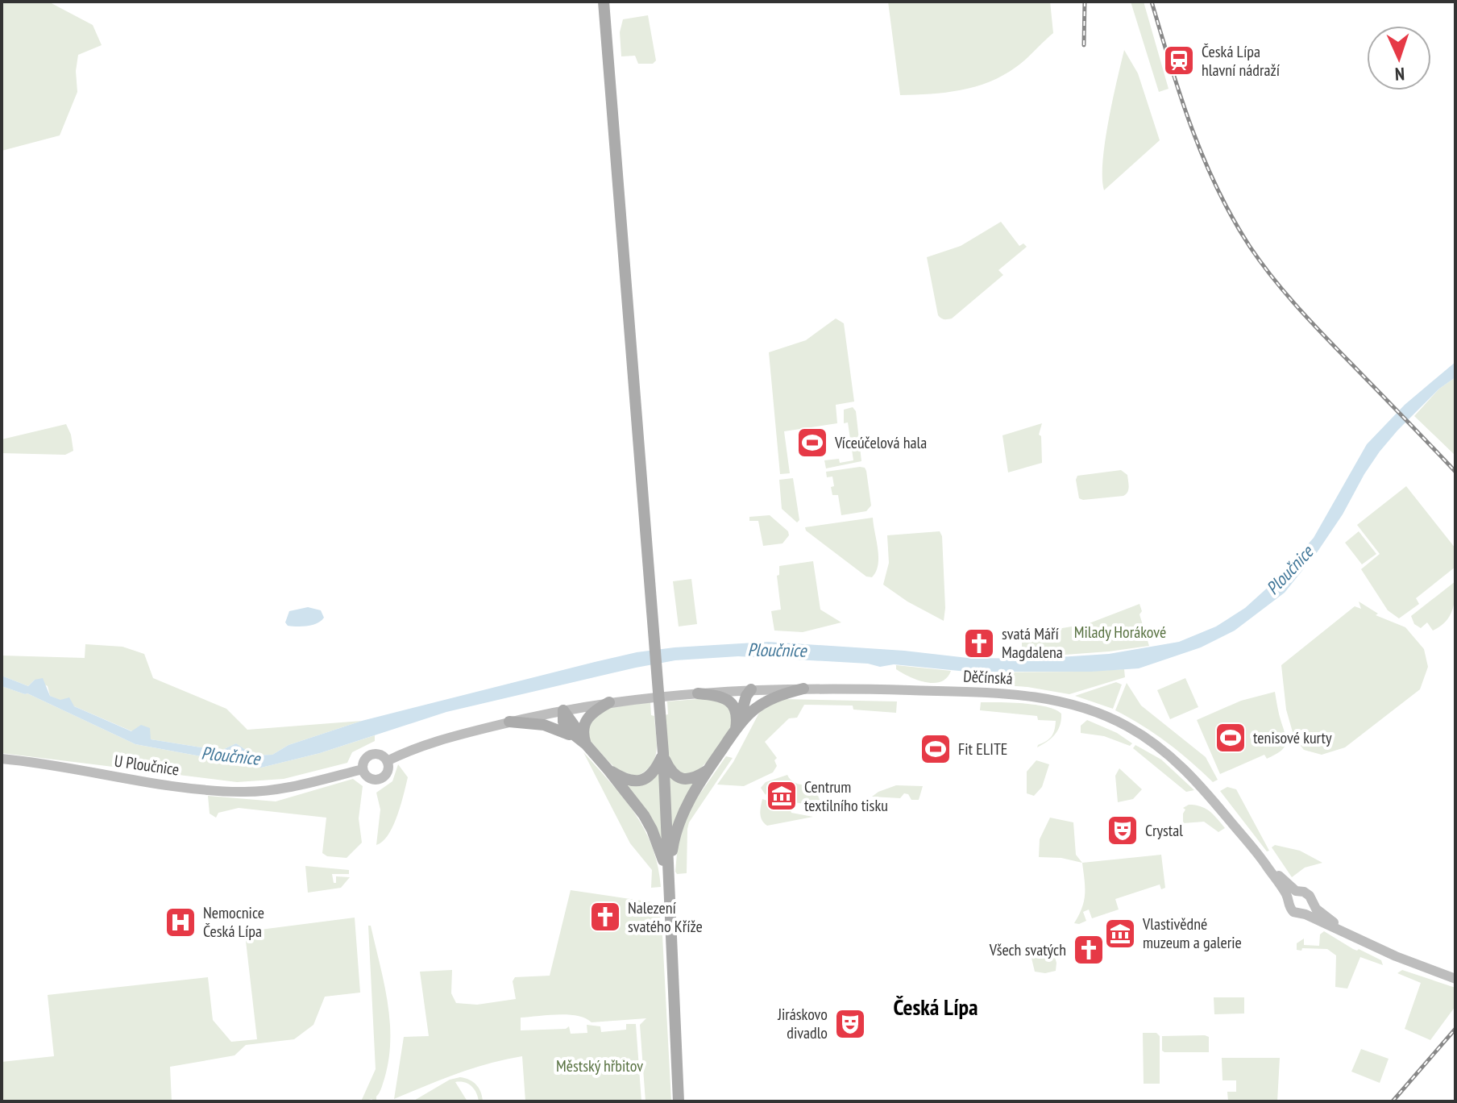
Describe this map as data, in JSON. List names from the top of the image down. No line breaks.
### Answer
{"streets":{"main road":["Děčínská","U Ploučnice"]},"crossings":[["Děčínská","U Ploučnice"]],"districts":["Česká Lípa"],"water":["Ploučnice"],"parks":["Milady Horákové","Městský hřbitov"],"places":{"station":["Česká Lípa hlavní nádraží"],"sports":["Víceúčelová hala","tenisové kurty","Fit ELITE"],"church":["svatá Máří Magdalena","Nalezení svatého Kříže","Všech svatých"],"museum":["Centrum textilního tisku","Vlastivědné muzeum a galerie"],"theatre":["Crystal","Jiráskovo divadlo"],"hospital":["Nemocnice Česká Lípa"]},"north":"bottom"}
